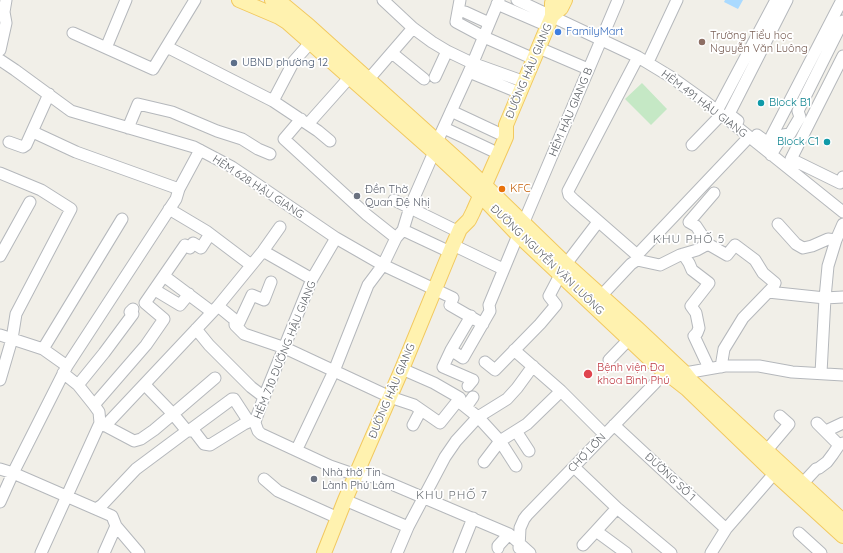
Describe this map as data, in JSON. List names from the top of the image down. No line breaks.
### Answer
{"streets":{"main road":["ĐƯỜNG HẬU GIANG","ĐƯỜNG NGUYỄN VĂN LUÔNG"],"street":["HẺM 491 HẬU GIANG","HẺM HẬU GIANG B","HẺM 628 HẬU GIANG","HẺM 710 ĐƯỜNG HẬU GIANG","CHỢ LỚN","ĐƯỜNG SỐ 1"]},"crossings":[["ĐƯỜNG HẬU GIANG","HẺM 491 HẬU GIANG"],["ĐƯỜNG HẬU GIANG","HẺM 628 HẬU GIANG"],["ĐƯỜNG HẬU GIANG","ĐƯỜNG NGUYỄN VĂN LUÔNG"],["ĐƯỜNG HẬU GIANG","HẺM 710 ĐƯỜNG HẬU GIANG"],["HẺM 491 HẬU GIANG","HẺM HẬU GIANG B"],["HẺM HẬU GIANG B","ĐƯỜNG NGUYỄN VĂN LUÔNG"],["HẺM 628 HẬU GIANG","HẺM 710 ĐƯỜNG HẬU GIANG"],["ĐƯỜNG NGUYỄN VĂN LUÔNG","CHỢ LỚN"],["CHỢ LỚN","ĐƯỜNG SỐ 1"]],"districts":["KHU PHỐ 5","KHU PHỐ 7"],"places":["FamilyMart","Trường Tiểu học Nguyễn Văn Luông","UBND phường 12","Block B1","Block C1","KFC","Đền Thờ Quan Đệ Nhị","Bệnh viện Đa khoa Bình Phú","Nhà thờ Tin Lành Phú Lâm"]}
